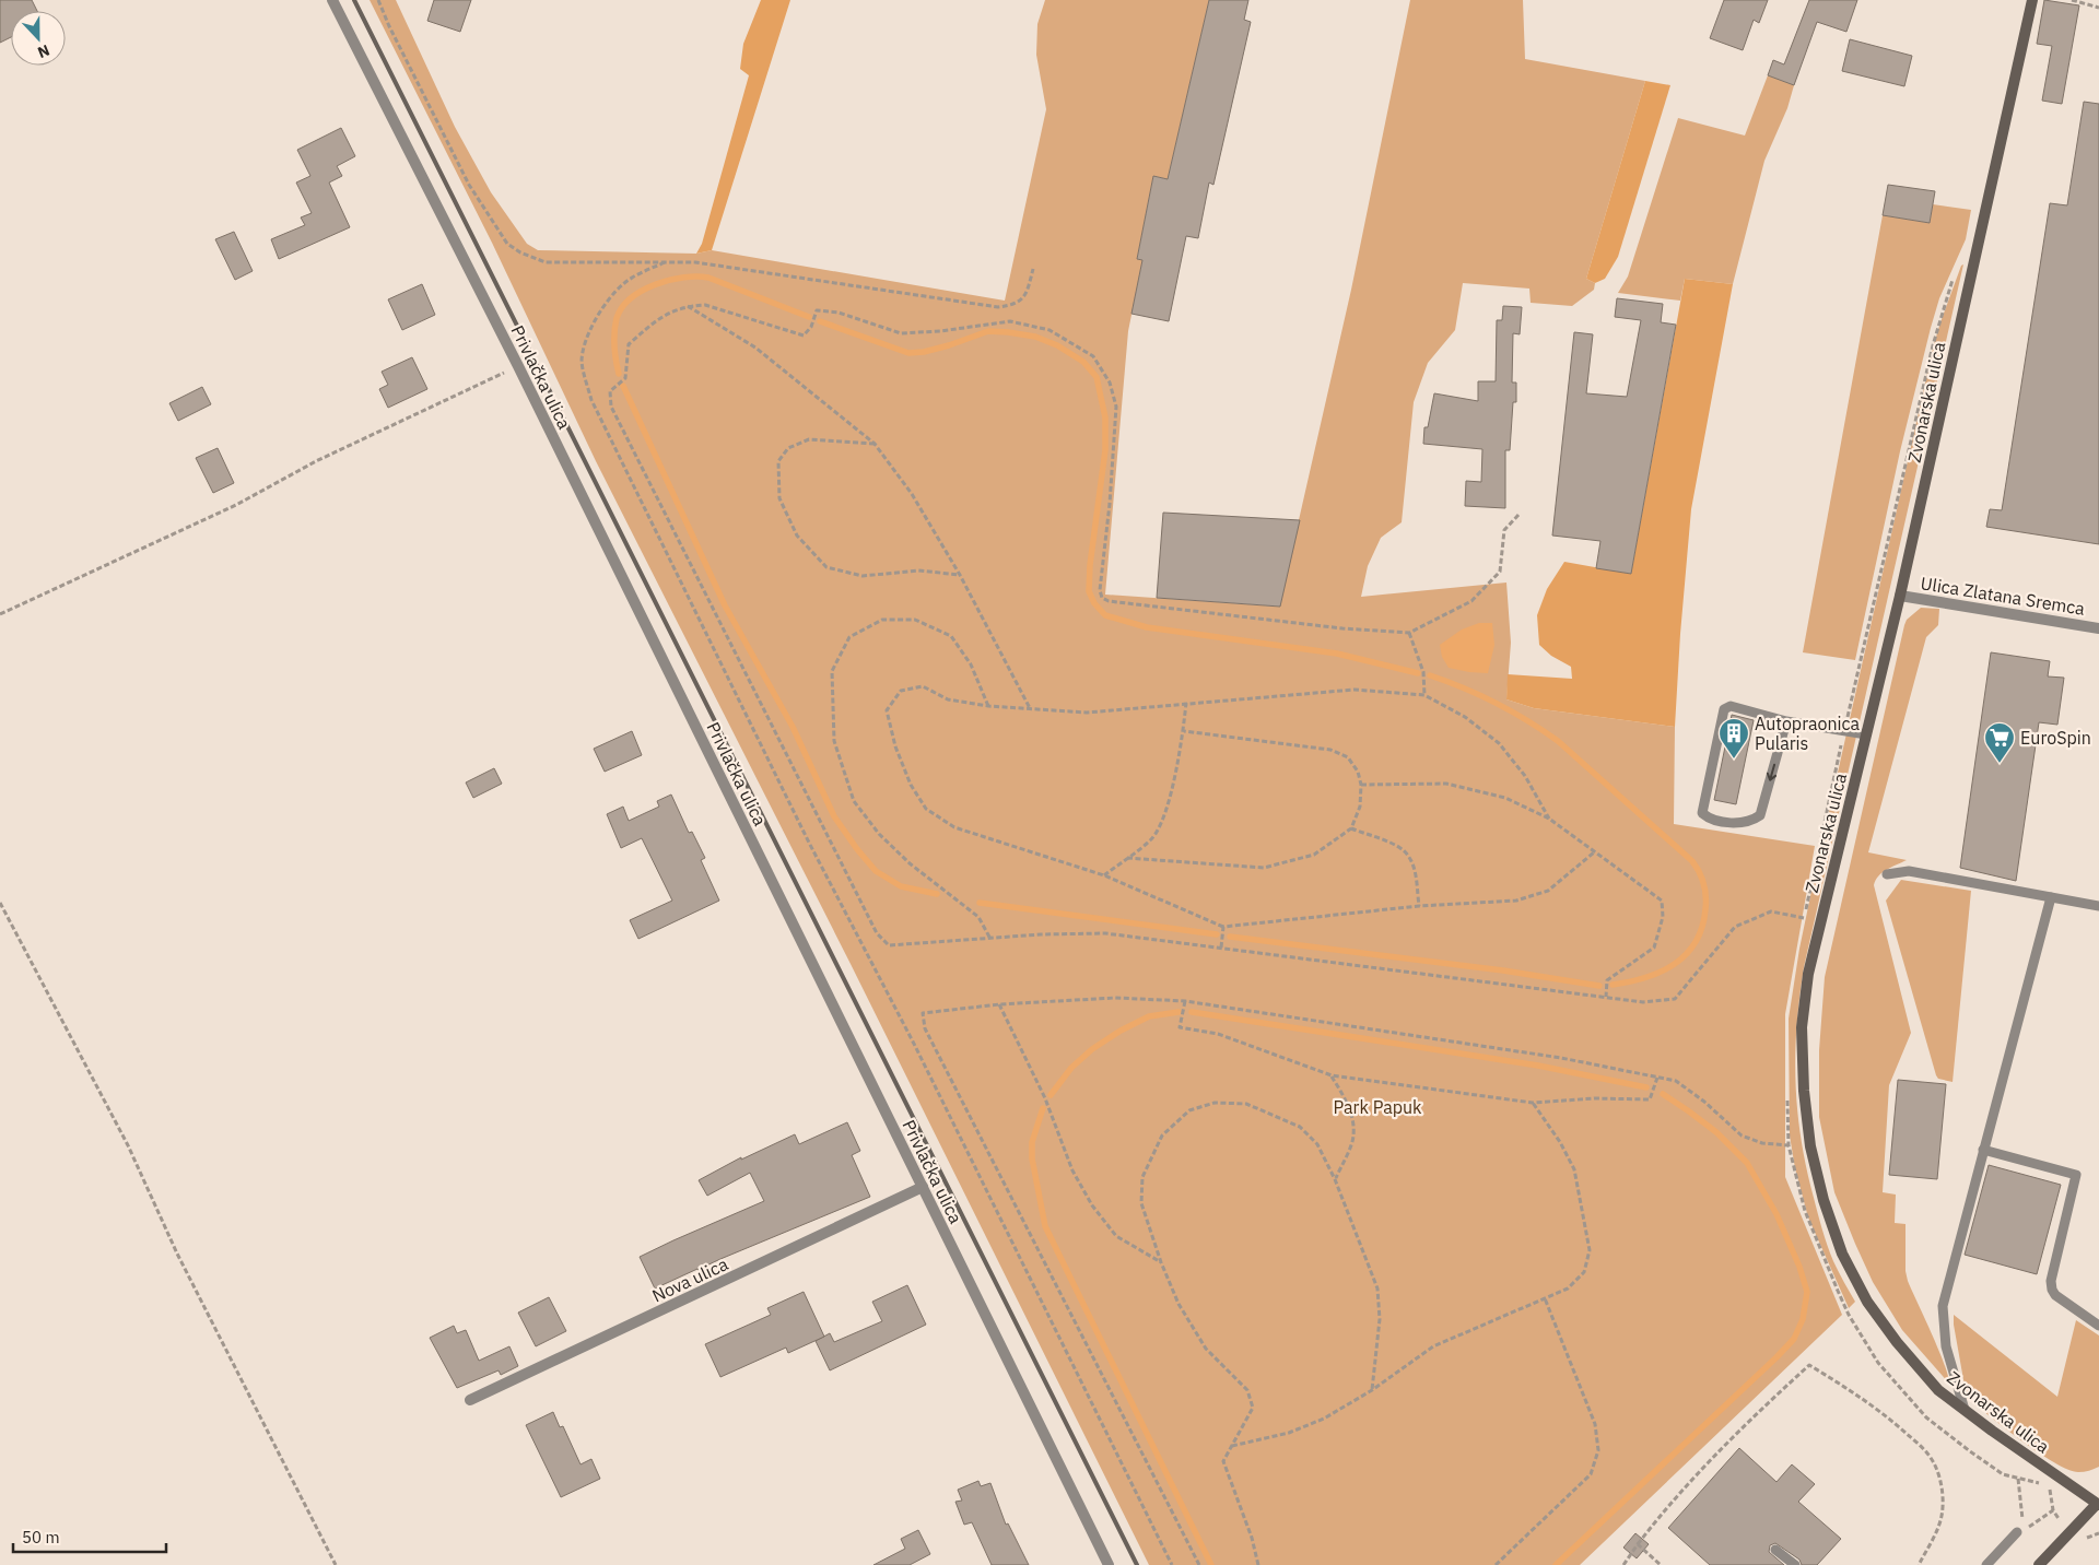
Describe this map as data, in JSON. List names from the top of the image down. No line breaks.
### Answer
{"streets":{"main road":["Zvonarska ulica"],"street":["Privlačka ulica","Ulica Zlatana Sremca","Nova ulica"]},"crossings":[["Privlačka ulica","Nova ulica"],["Zvonarska ulica","Ulica Zlatana Sremca"]],"parks":["Park Papuk"],"places":{"building":["Autopraonica Pularis"],"supermarket":["EuroSpin"]},"scale_bar":"50 m","north":"bottom"}
